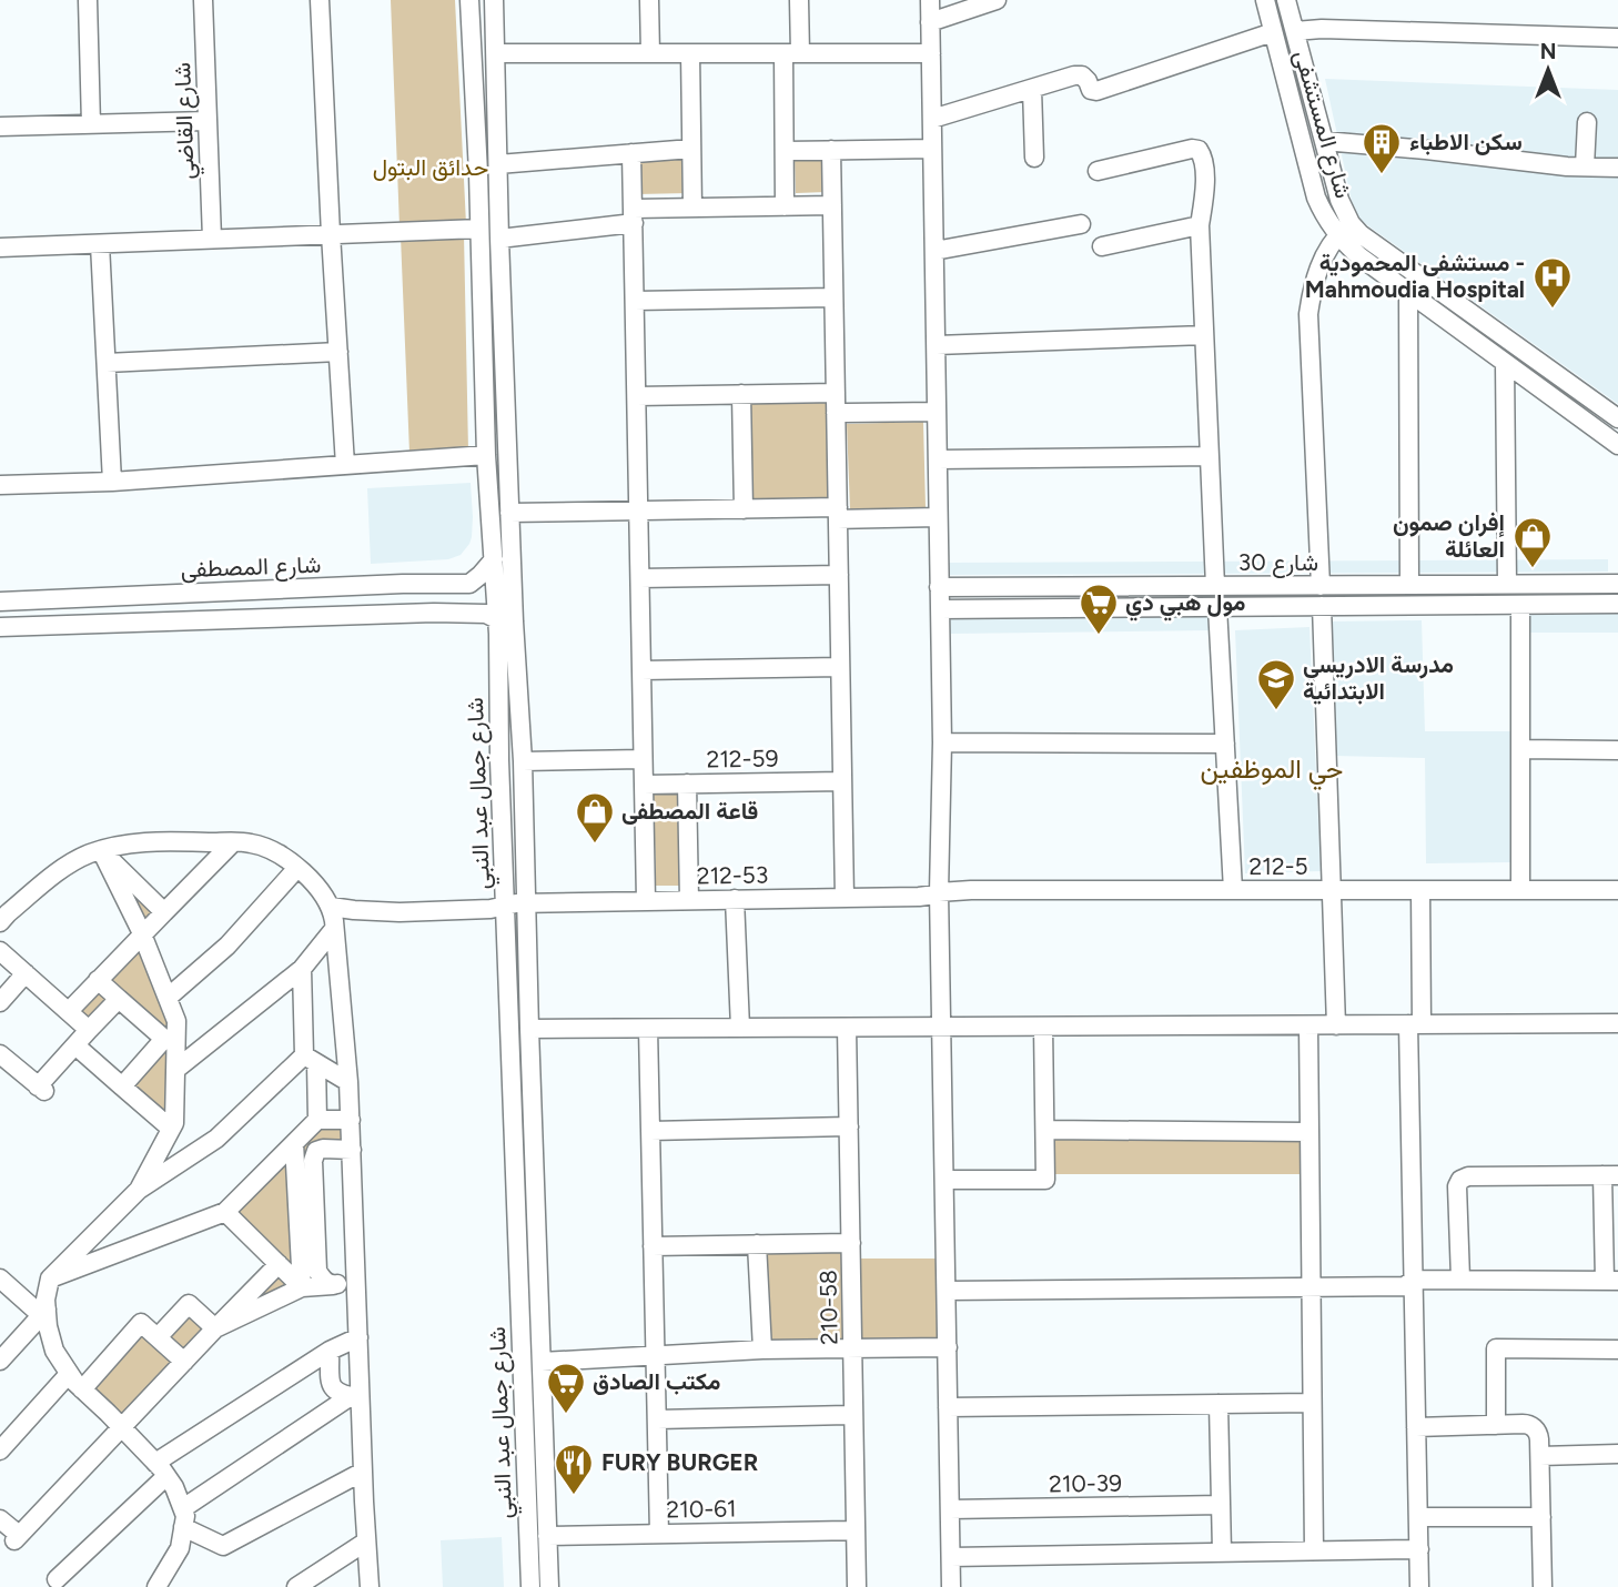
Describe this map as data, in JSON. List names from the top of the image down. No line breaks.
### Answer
{"streets":{"street":["شارع القاضي","شارع المستشفى","شارع 30","شارع المصطفى","212-59","شارع جمال عبد النبي","212-5","212-53","210-58","210-39","210-61"]},"crossings":[["شارع المصطفى","شارع جمال عبد النبي"],["شارع جمال عبد النبي","212-53"],["شارع جمال عبد النبي","210-61"],["212-5","212-53"],["210-58","210-61"]],"districts":["حي الموظفين"],"parks":["حدائق البتول"],"places":{"building":["سكن الاطباء"],"hospital":["مستشفى المحمودية - Mahmoudia Hospital"],"shop":["إفران صمون العائلة","قاعة المصطفى"],"supermarket":["مول هبي دي","مكتب الصادق"],"school or university":["مدرسة الادريسي الابتدائية"],"restaurant":["FURY BURGER"]},"north":"top"}
